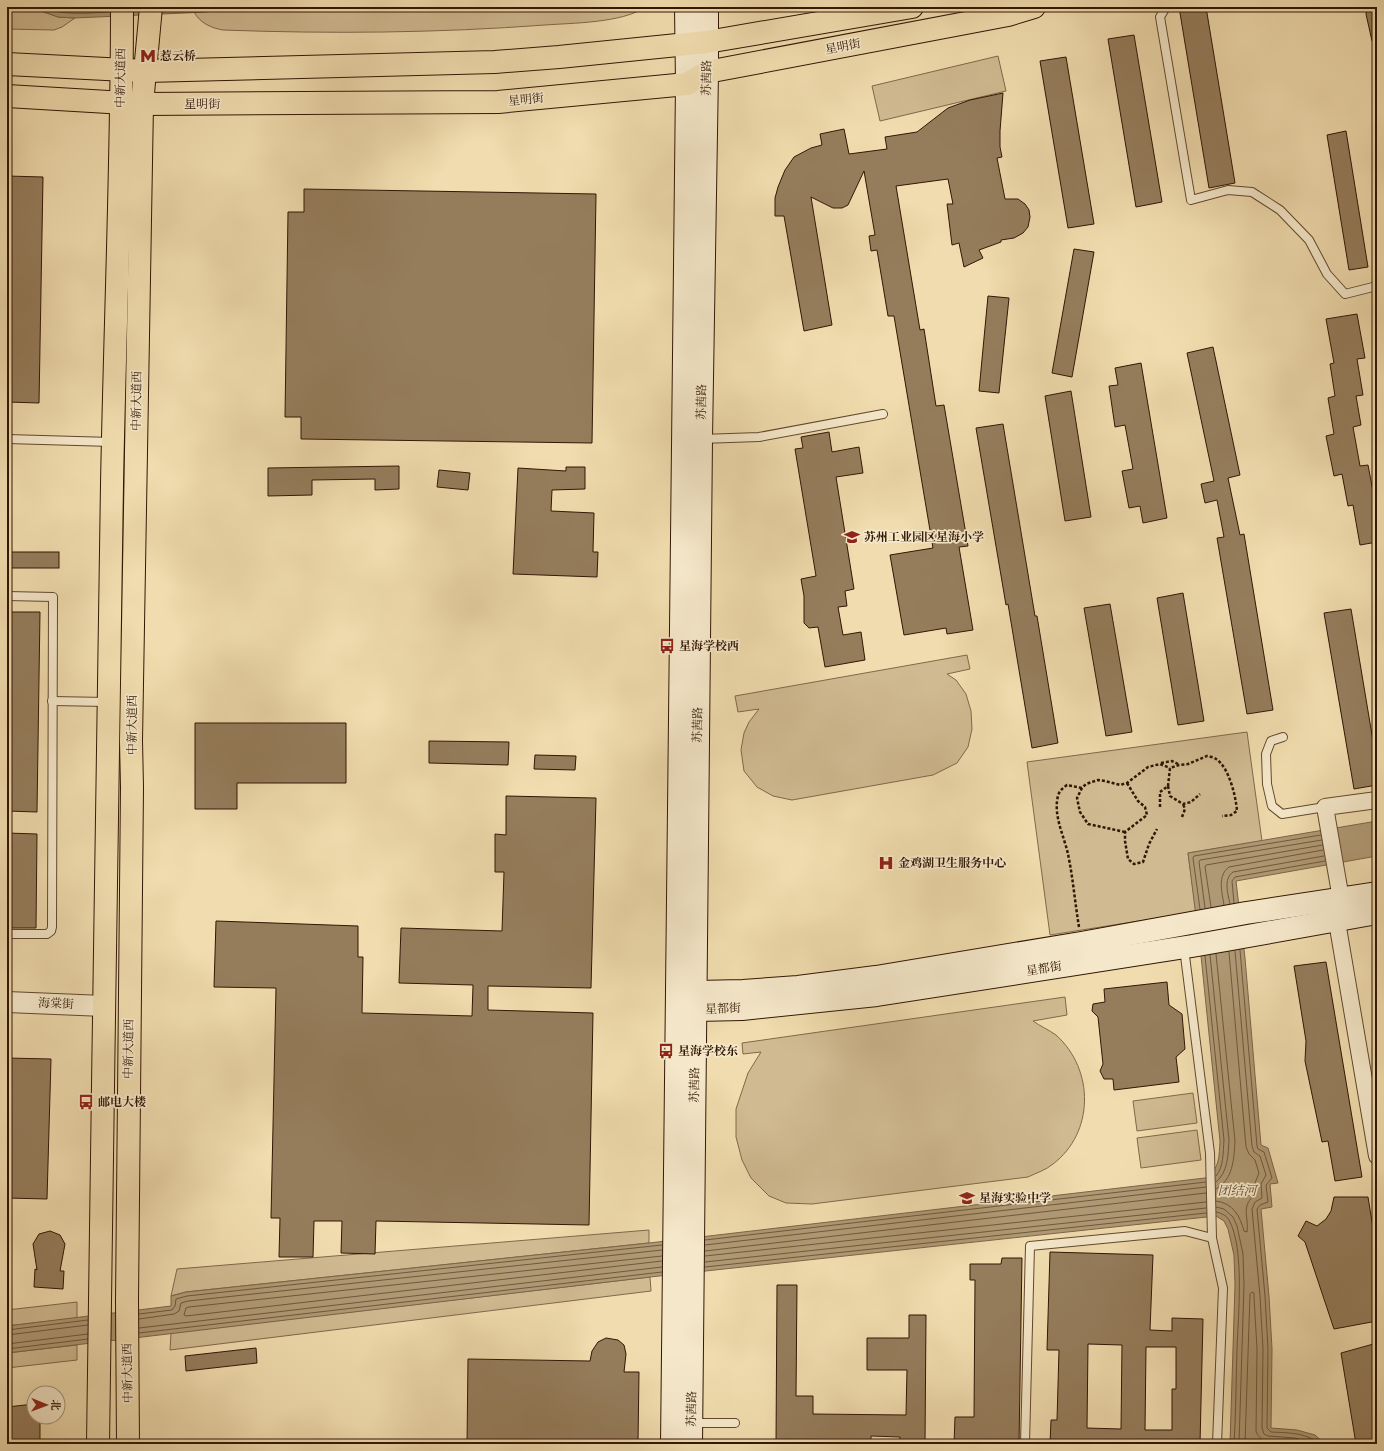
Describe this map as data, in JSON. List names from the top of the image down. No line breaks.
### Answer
{"streets":{"main road":["星明街","中新大道西","苏茜路","星都街"],"street":["海棠街"]},"crossings":[["星明街","中新大道西"],["星明街","苏茜路"],["中新大道西","海棠街"],["苏茜路","星都街"]],"water":["团结河"],"places":{"metro station":["惹云桥"],"school or university":["苏州工业园区星海小学","星海实验中学"],"bus stop":["星海学校西","星海学校东","邮电大楼"],"hospital":["金鸡湖卫生服务中心"]},"north":"right"}
